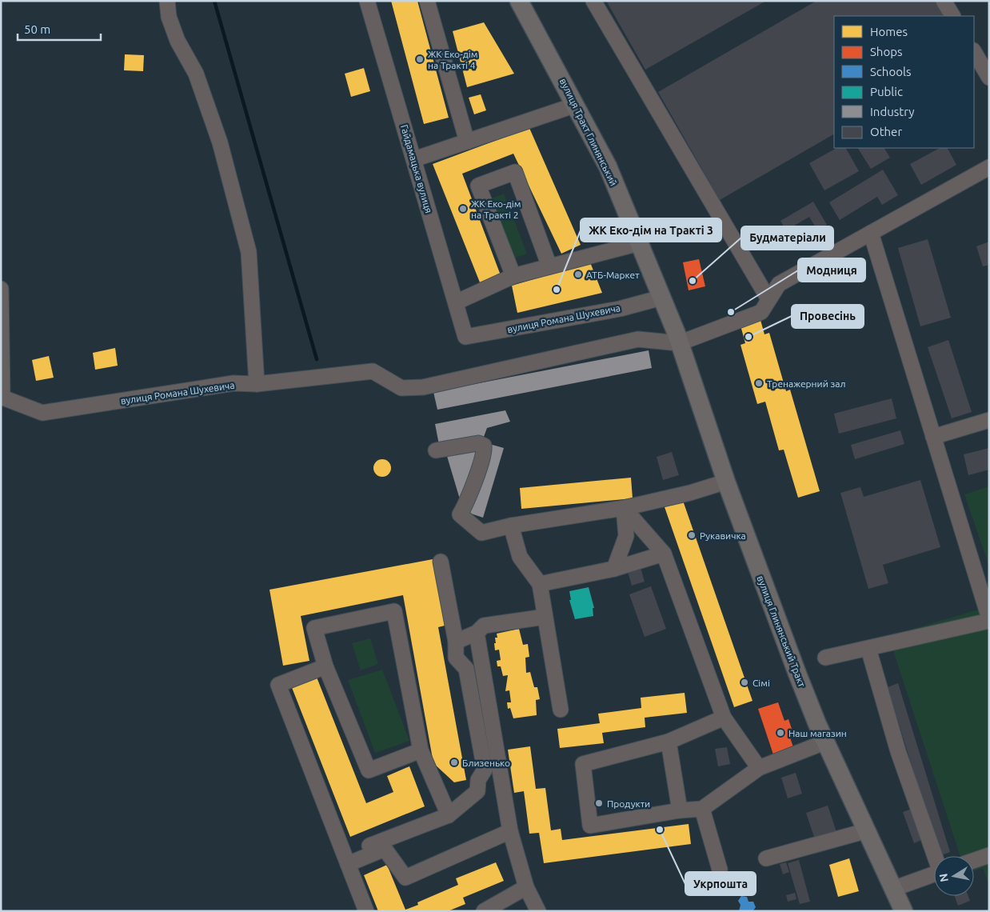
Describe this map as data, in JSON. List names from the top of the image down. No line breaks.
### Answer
{"streets":{"main road":["вулиця Тракт Глинянський","вулиця Глинянський Тракт"],"street":["Гайдамацька вулиця","вулиця Романа Шухевича"]},"crossings":[["вулиця Тракт Глинянський","вулиця Романа Шухевича"],["вулиця Тракт Глинянський","вулиця Глинянський Тракт"],["Гайдамацька вулиця","вулиця Романа Шухевича"],["вулиця Романа Шухевича","вулиця Глинянський Тракт"]],"places":["ЖК Еко-дім на Тракті 4","ЖК Еко-дім на Тракті 2","АТБ-Маркет","Будматеріали","ЖК Еко-дім на Тракті 3","Модниця","Провесінь","Тренажерний зал","Рукавичка","Сімі","Наш магазин","Близенько","Продукти","Укрпошта"],"legend":["Homes","Shops","Schools","Public","Industry","Other"],"scale_bar":"50 m","north":"left"}
